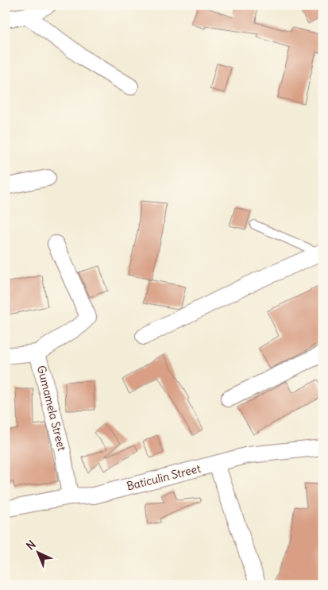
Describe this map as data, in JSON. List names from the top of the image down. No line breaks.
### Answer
{"streets":{"street":["Gumamela Street","Baticulin Street"]},"crossings":[["Gumamela Street","Baticulin Street"]],"north":"top left"}
